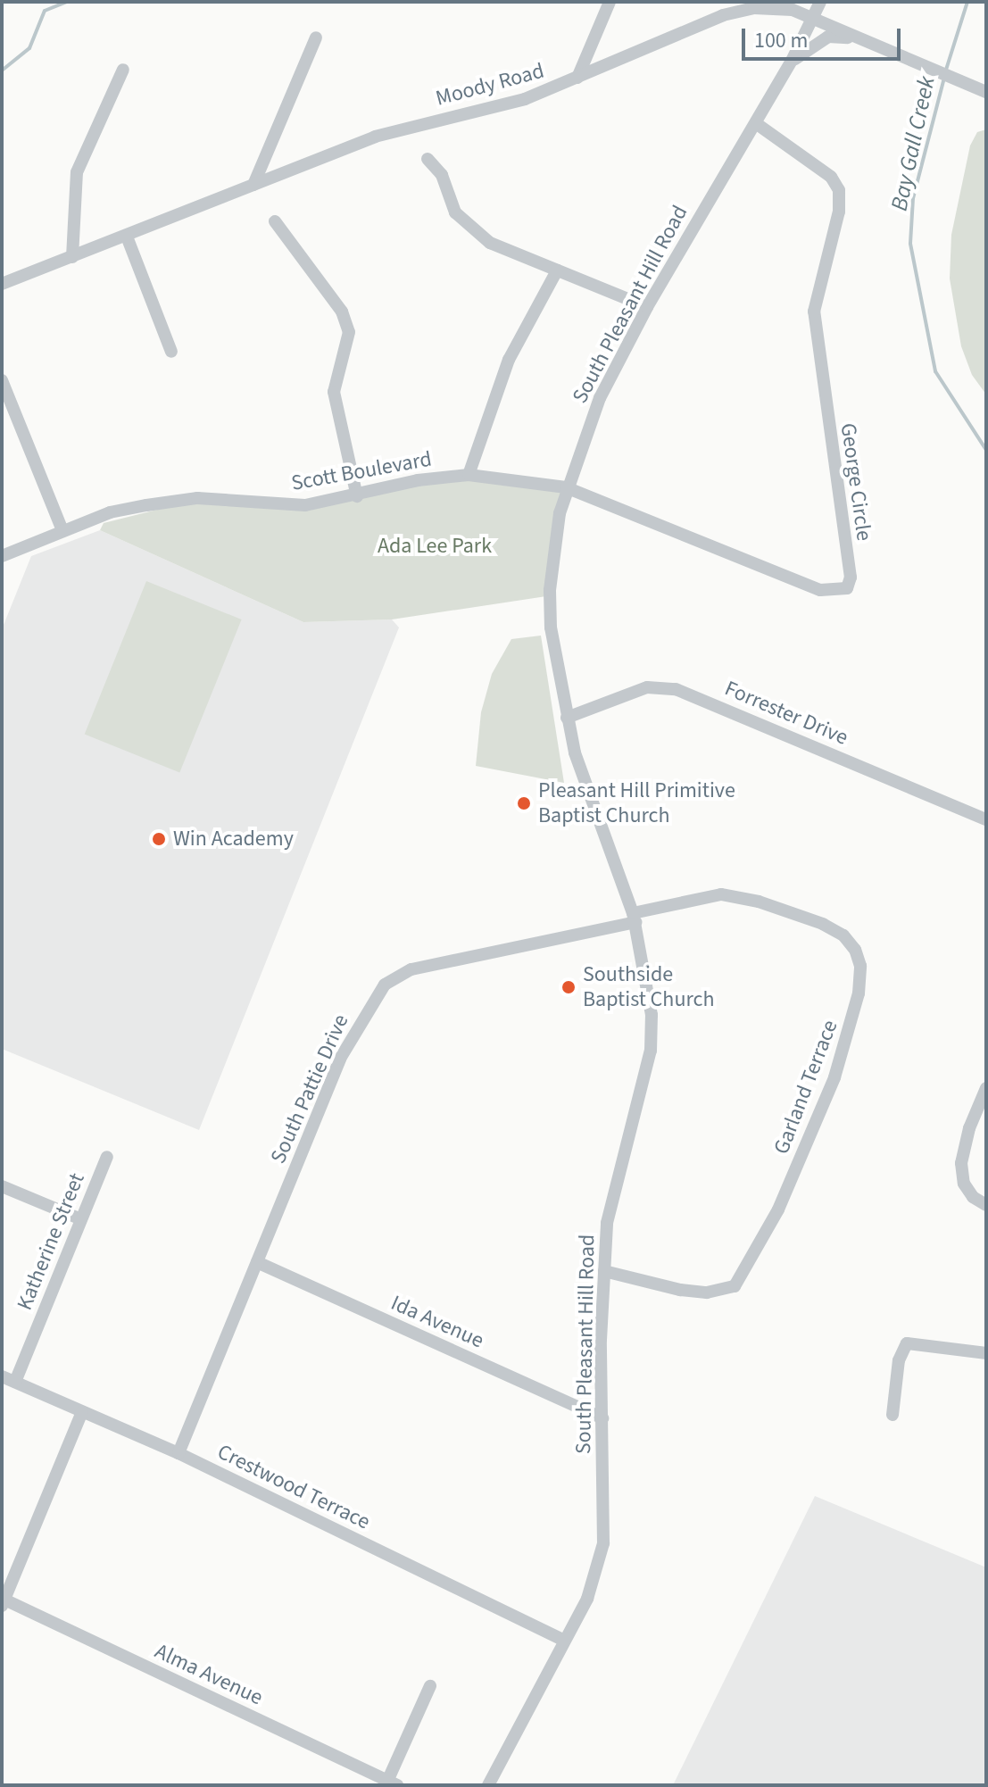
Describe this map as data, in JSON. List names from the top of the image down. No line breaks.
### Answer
{"streets":{"street":["Moody Road","South Pleasant Hill Road","Scott Boulevard","George Circle","Forrester Drive","Garland Terrace","South Pattie Drive","Katherine Street","Ida Avenue","Crestwood Terrace","Alma Avenue"]},"crossings":[["Moody Road","South Pleasant Hill Road"],["South Pleasant Hill Road","Scott Boulevard"],["South Pleasant Hill Road","George Circle"],["South Pleasant Hill Road","Forrester Drive"],["South Pleasant Hill Road","Garland Terrace"],["South Pleasant Hill Road","South Pattie Drive"],["South Pleasant Hill Road","Ida Avenue"],["South Pleasant Hill Road","Crestwood Terrace"],["Scott Boulevard","George Circle"],["Garland Terrace","South Pattie Drive"],["South Pattie Drive","Ida Avenue"],["South Pattie Drive","Crestwood Terrace"],["Katherine Street","Crestwood Terrace"]],"water":["Bay Gall Creek"],"parks":["Ada Lee Park"],"places":["Pleasant Hill Primitive Baptist Church","Win Academy","Southside Baptist Church"],"scale_bar":"100 m"}
